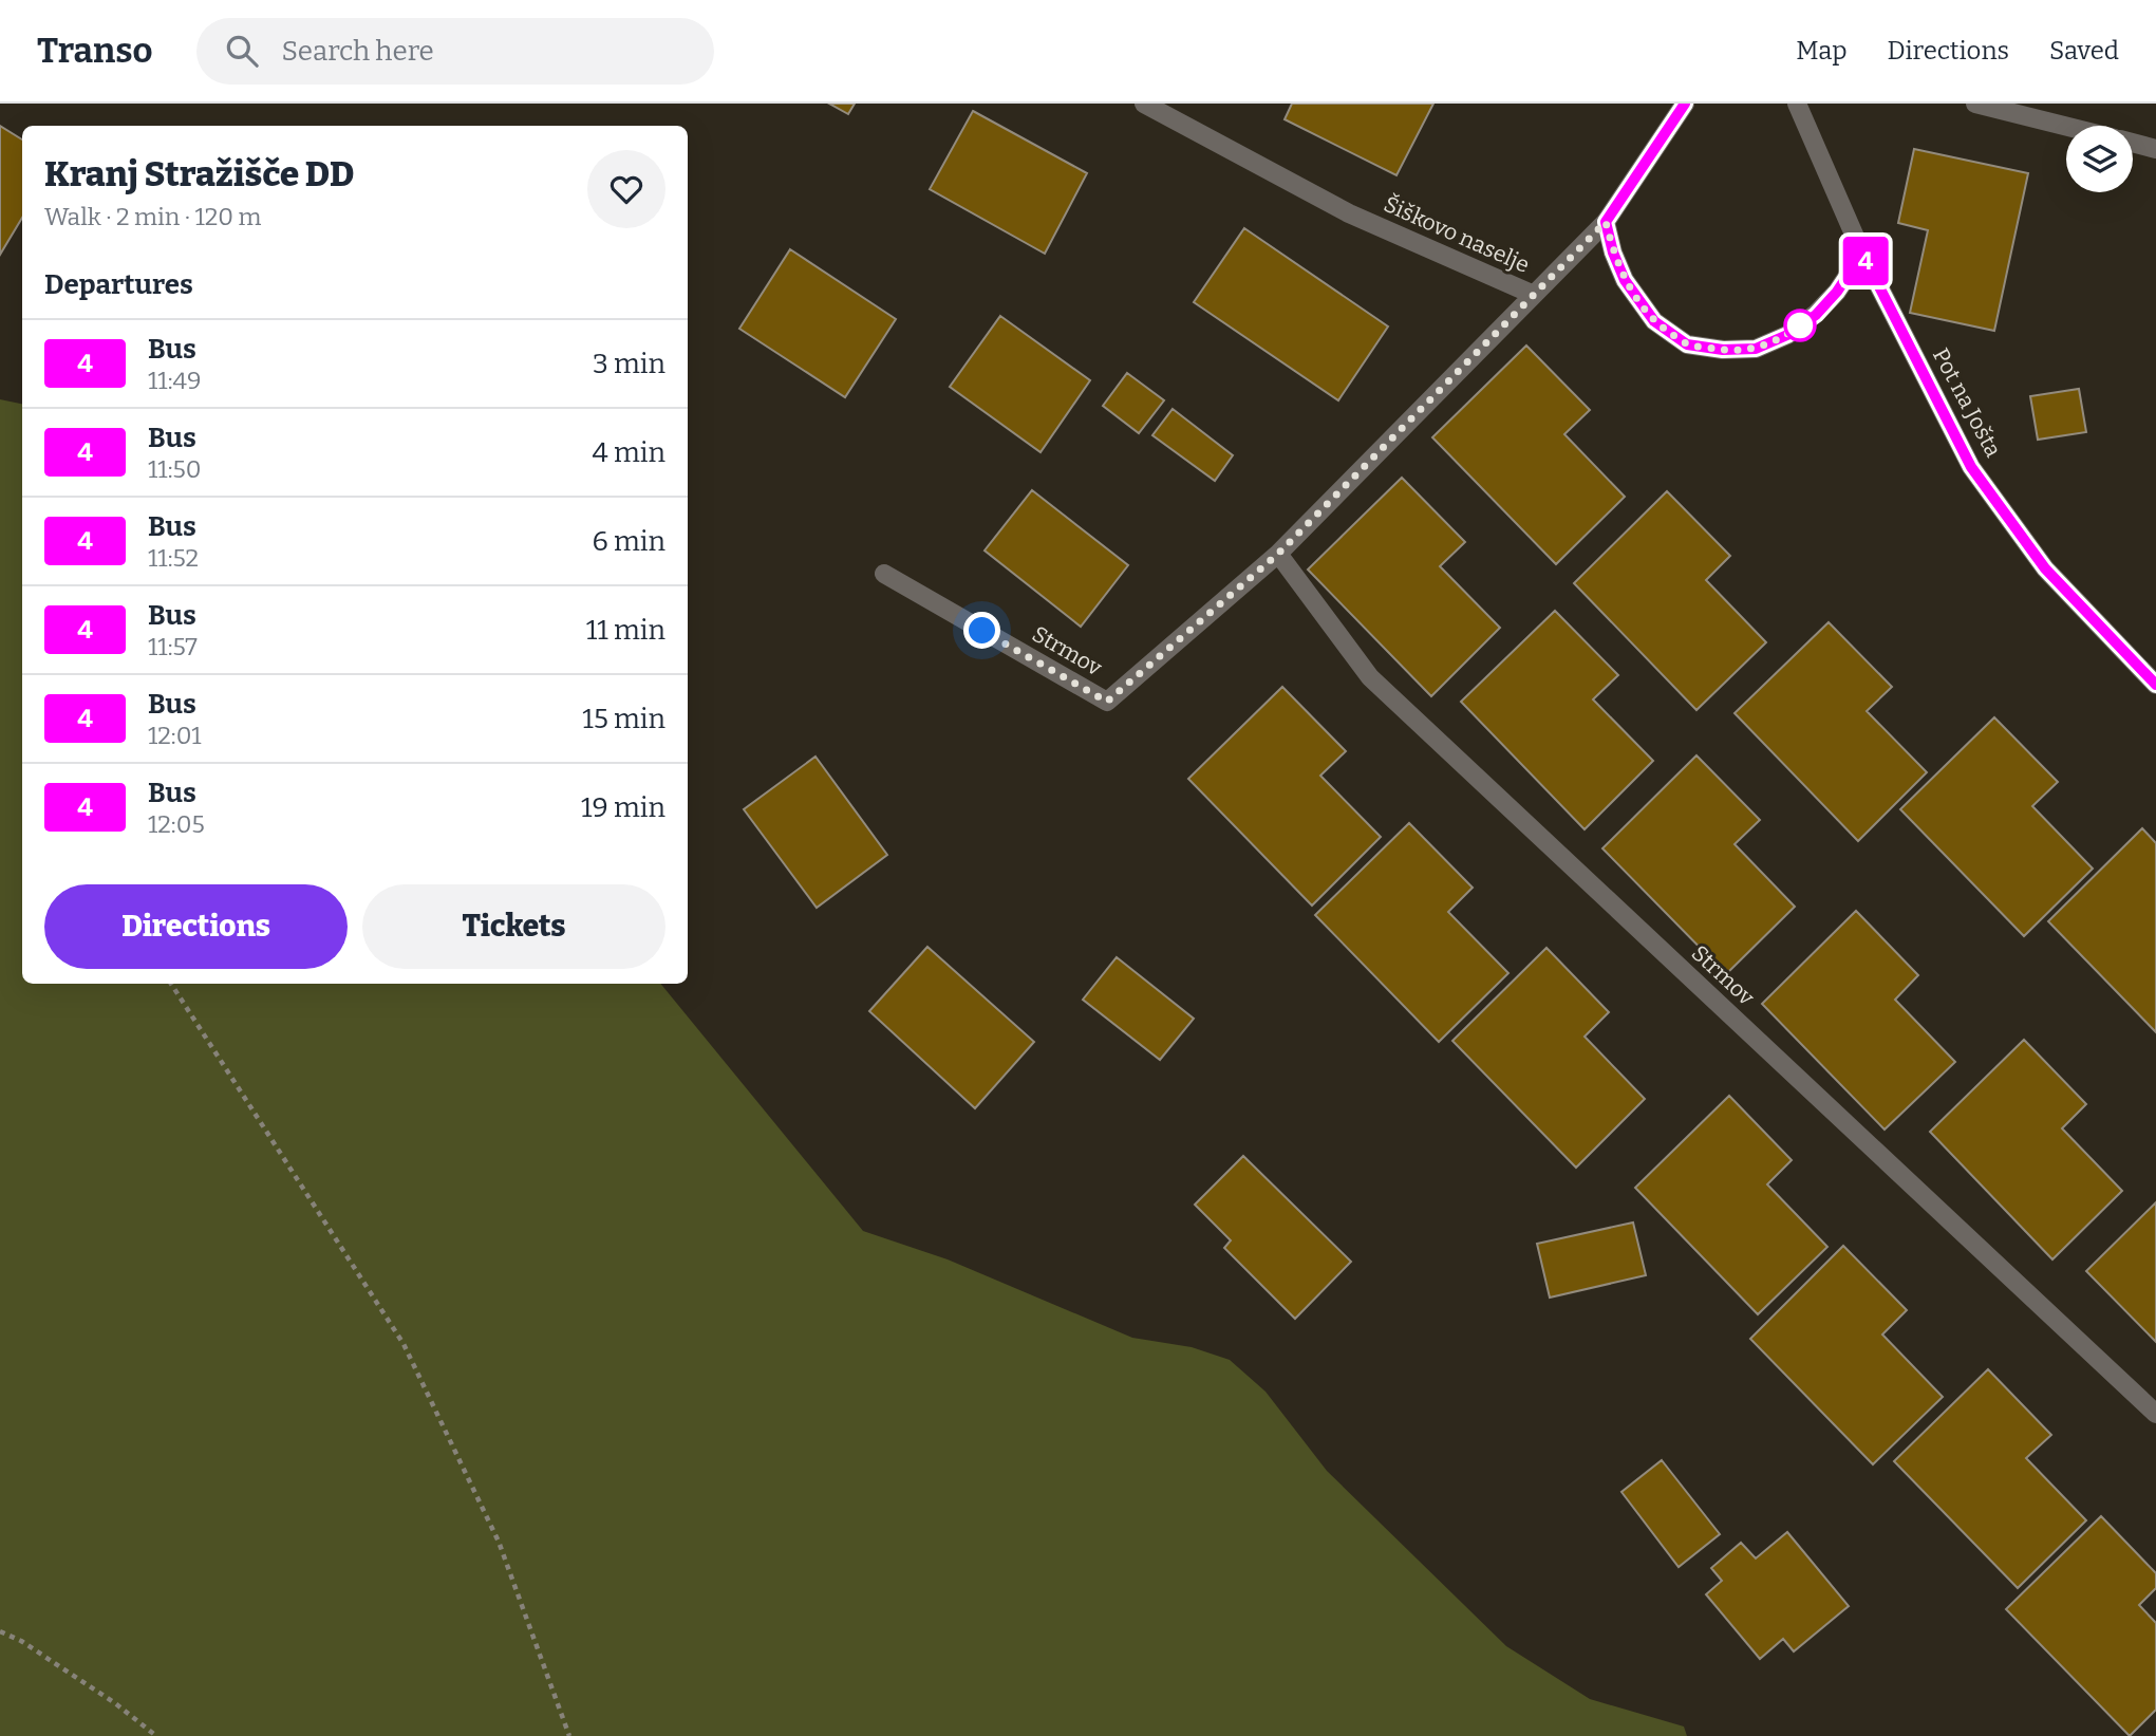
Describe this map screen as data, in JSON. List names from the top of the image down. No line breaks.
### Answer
{"streets":{"street":["Šiškovo naselje","Pot na Jošta","Strmov"]},"crossings":[["Šiškovo naselje","Strmov"]],"lines":["bus line 4"],"page":{"header":"Transo","search":"Search here","nav":["Map","Directions","Saved"],"on_map":"4","heading":[["Kranj Stražišče DD","Walk · 2 min · 120 m"],"Departures"],"list":[{"mark":"4","name":"Bus","note":"11:49","value":"3 min"},{"mark":"4","name":"Bus","note":"11:50","value":"4 min"},{"mark":"4","name":"Bus","note":"11:52","value":"6 min"},{"mark":"4","name":"Bus","note":"11:57","value":"11 min"},{"mark":"4","name":"Bus","note":"12:01","value":"15 min"},{"mark":"4","name":"Bus","note":"12:05","value":"19 min"}],"buttons":["Directions","Tickets"]}}
